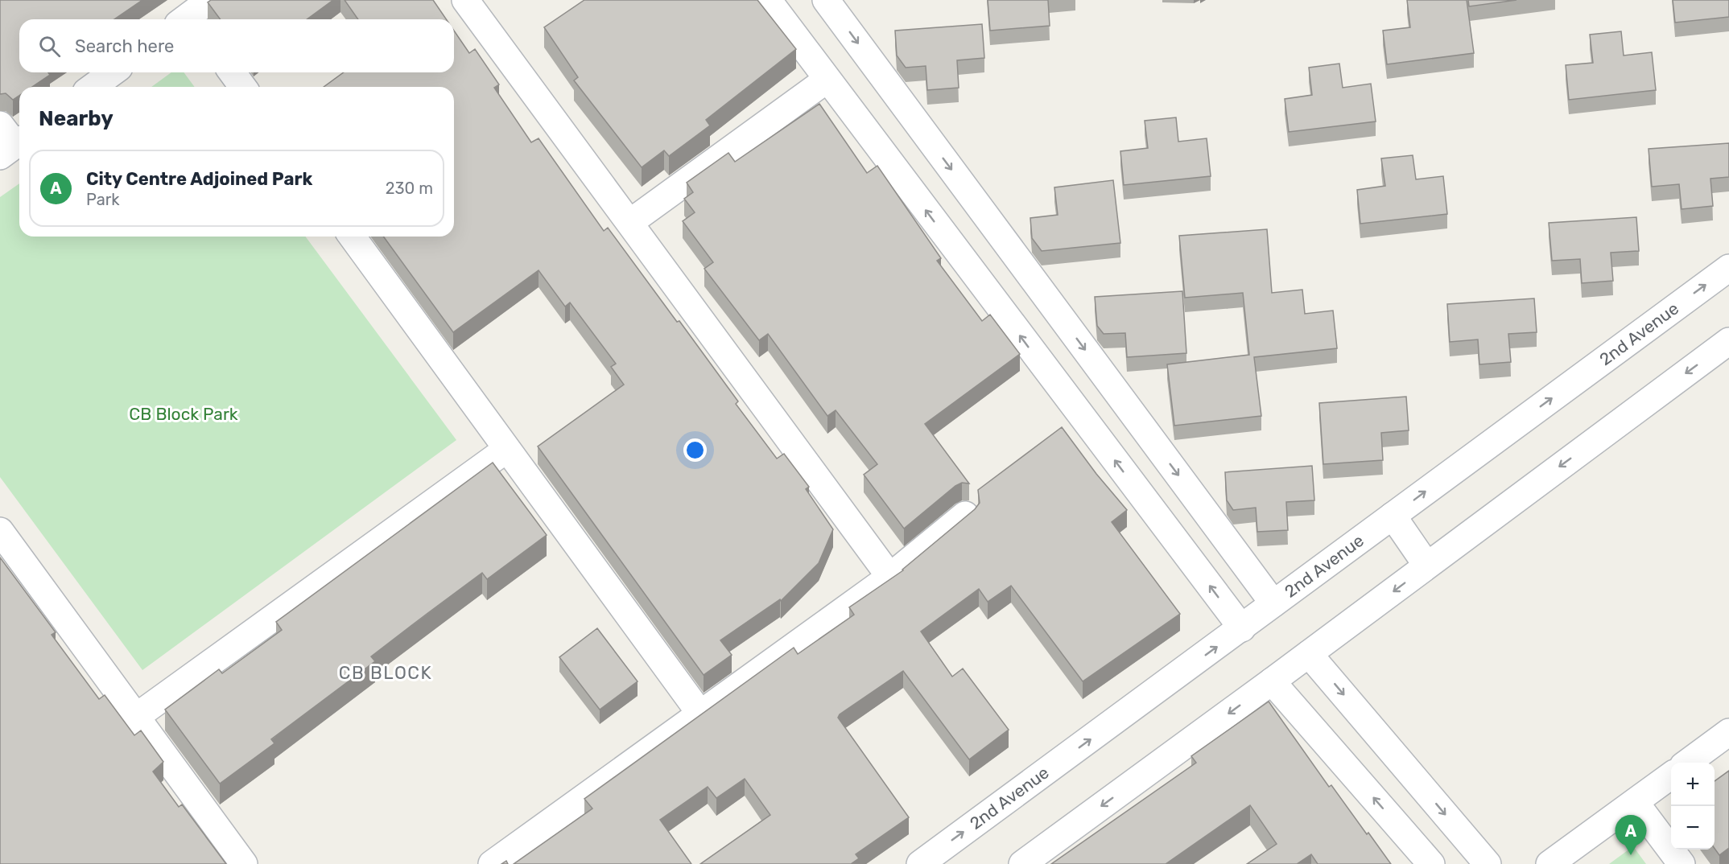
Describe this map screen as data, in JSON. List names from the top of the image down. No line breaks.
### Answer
{"streets":{"street":["2nd Avenue"]},"districts":["CB BLOCK"],"parks":["CB Block Park"],"page":{"search":"Search here","heading":"Nearby","list":[{"mark":"A","name":"City Centre Adjoined Park","note":"Park","value":"230 m"}],"map_buttons":["+","−"],"pins":"A"}}
